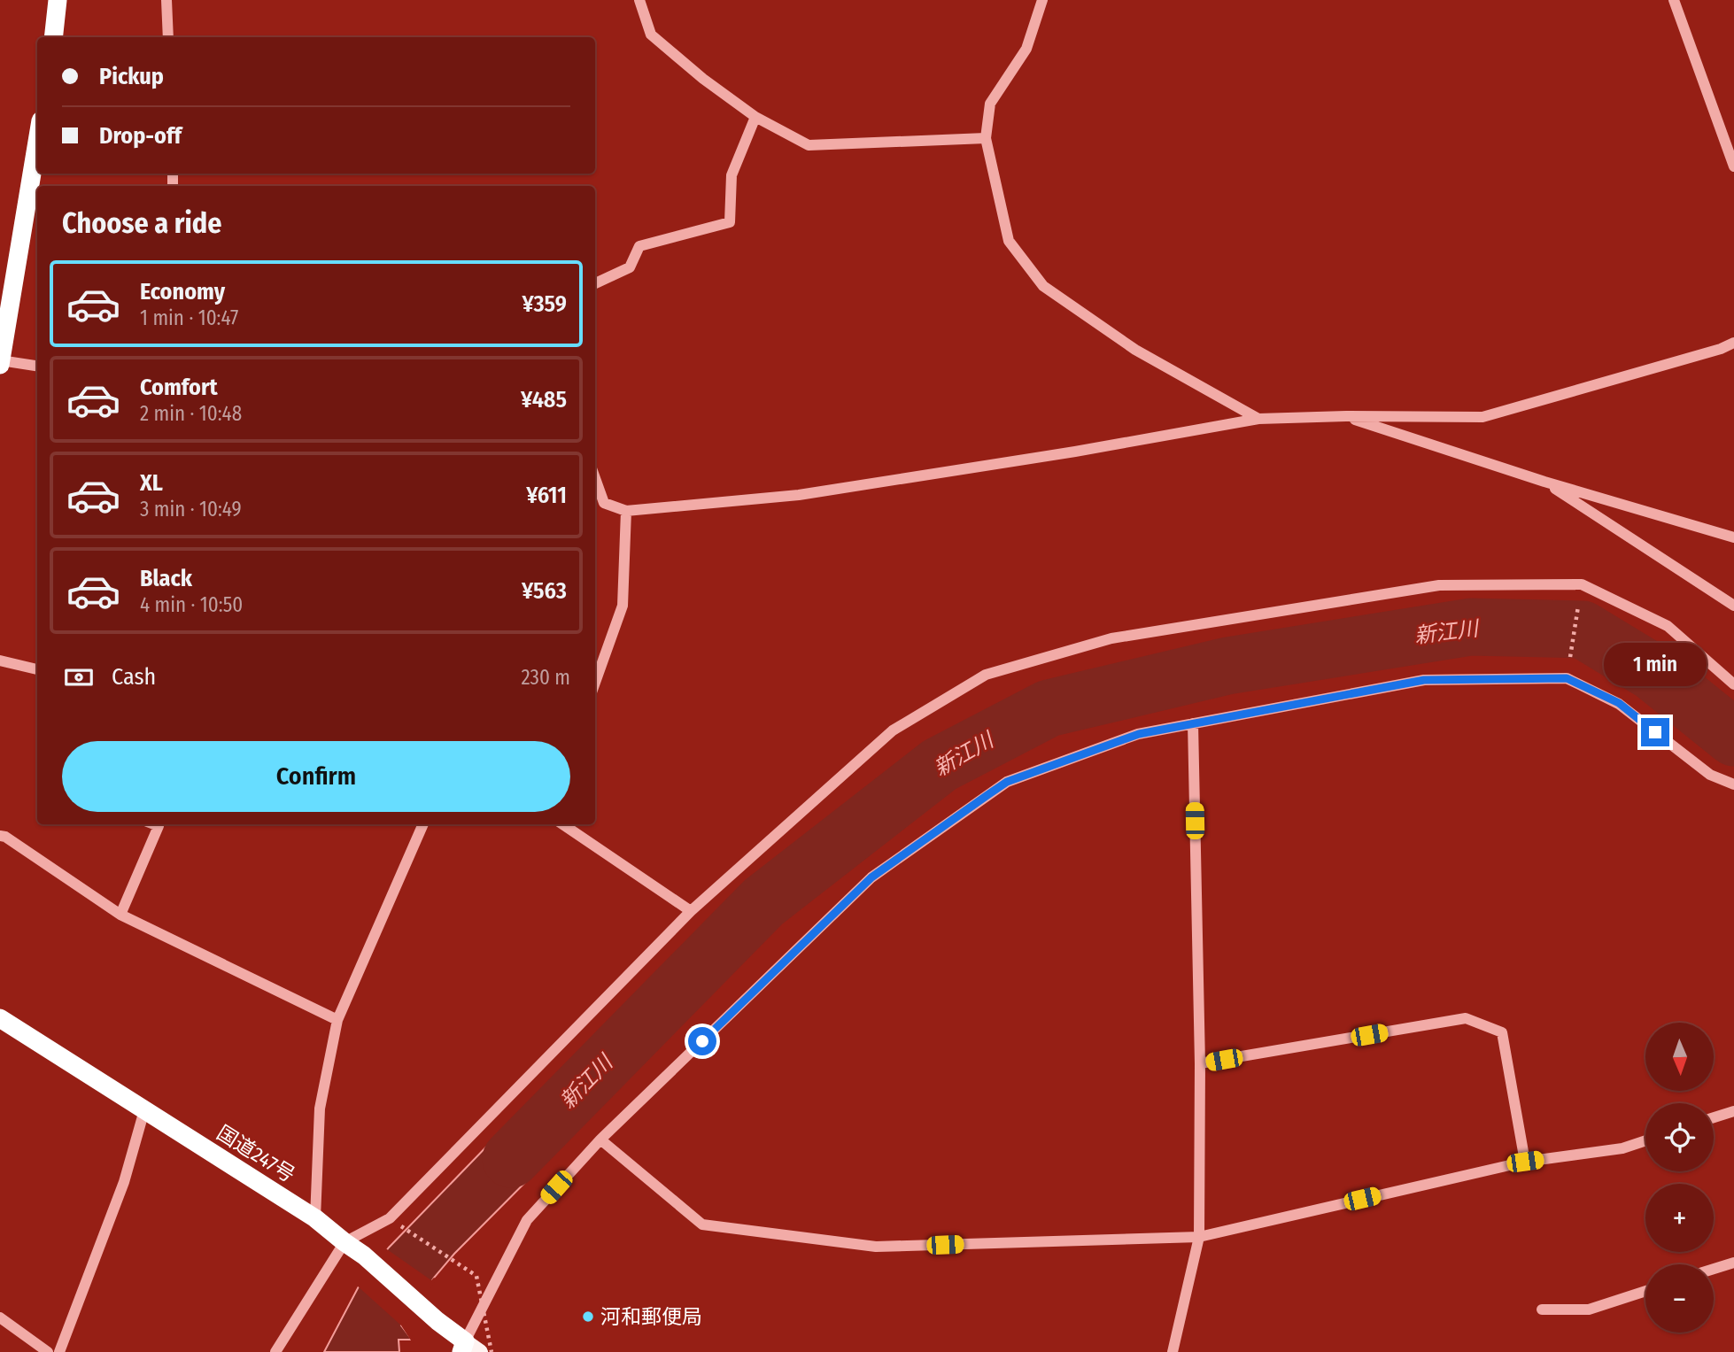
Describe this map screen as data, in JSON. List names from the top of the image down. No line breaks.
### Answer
{"streets":{"highway":["国道247号"]},"water":["新江川"],"places":["河和郵便局"],"north":"bottom","page":{"banner":["Pickup","Drop-off"],"heading":"Choose a ride","list":[{"name":"Economy","note":"1 min · 10:47","value":"¥359"},{"name":"Comfort","note":"2 min · 10:48","value":"¥485"},{"name":"XL","note":"3 min · 10:49","value":"¥611"},{"name":"Black","note":"4 min · 10:50","value":"¥563"}],"bubble":"1 min","pay":["Cash","230 m"],"buttons":"Confirm","map_buttons":["+","−"]}}
